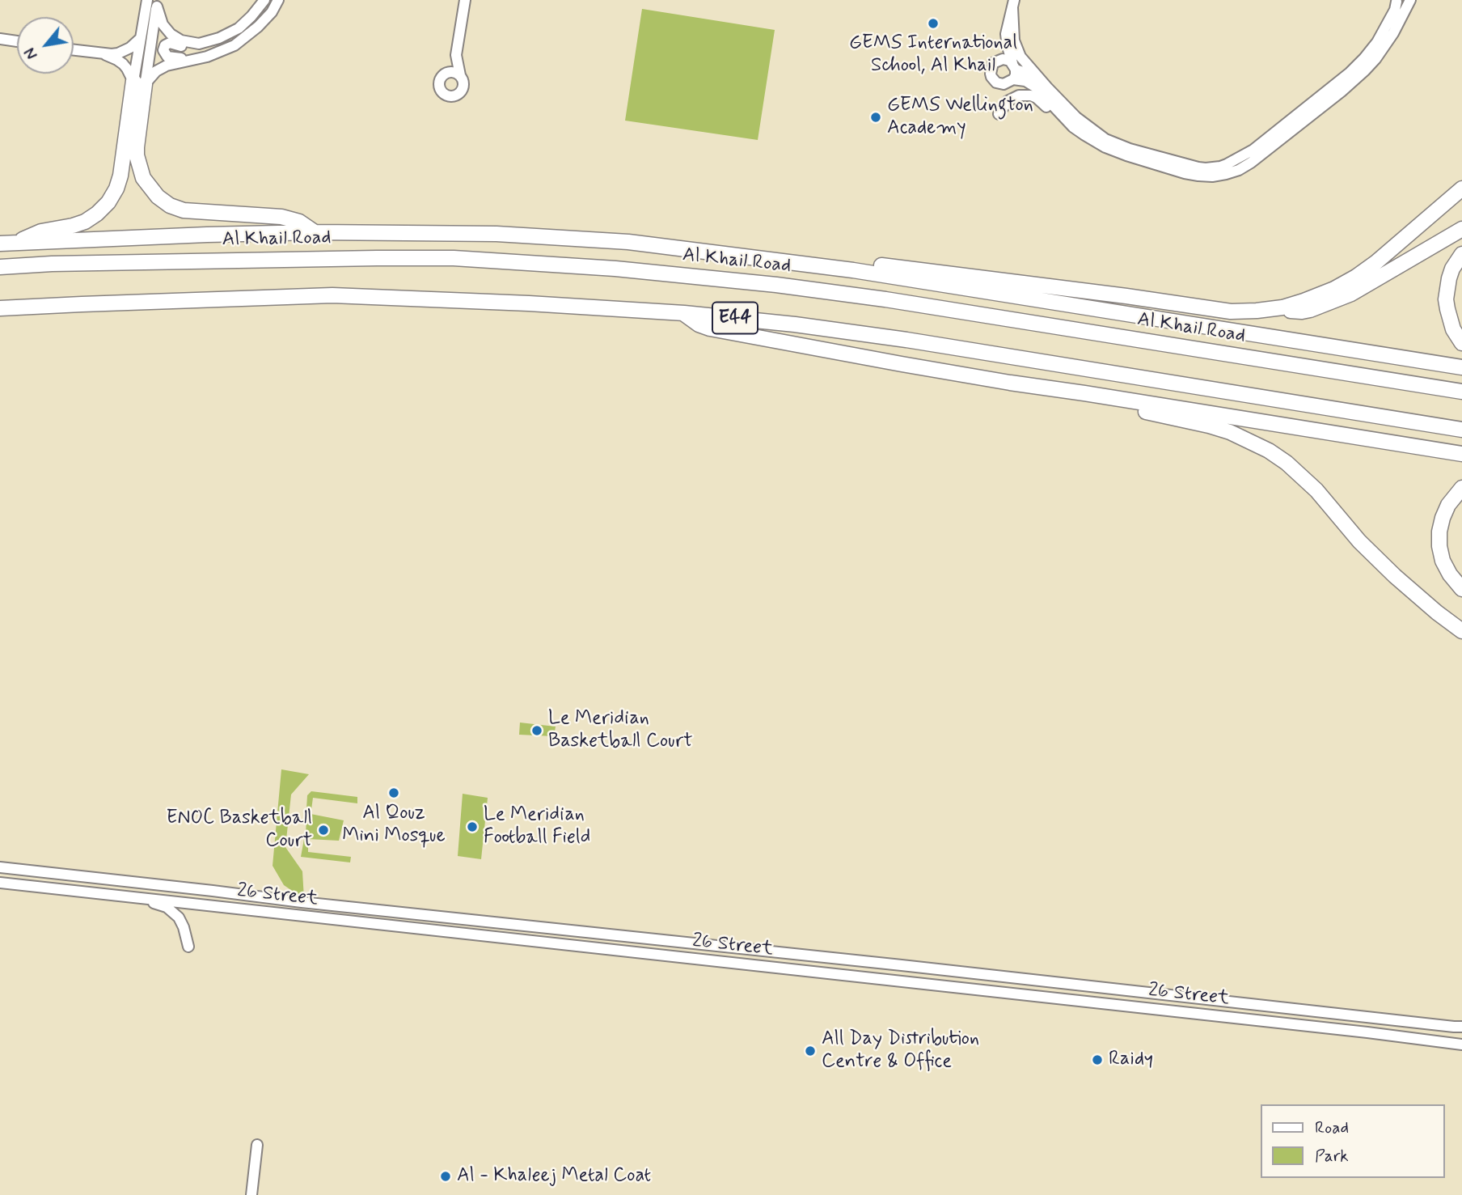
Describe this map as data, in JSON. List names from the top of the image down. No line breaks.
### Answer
{"streets":{"highway":["Al Khail Road","E44"],"street":["26 Street"]},"places":["GEMS International School, Al Khail","GEMS Wellington Academy","Le Meridian Basketball Court","Al Qouz Mini Mosque","Le Meridian Football Field","ENOC Basketball Court","All Day Distribution Centre & Office","Raidy","Al - Khaleej Metal Coat"],"legend":["Road","Park"],"north":"bottom left"}
